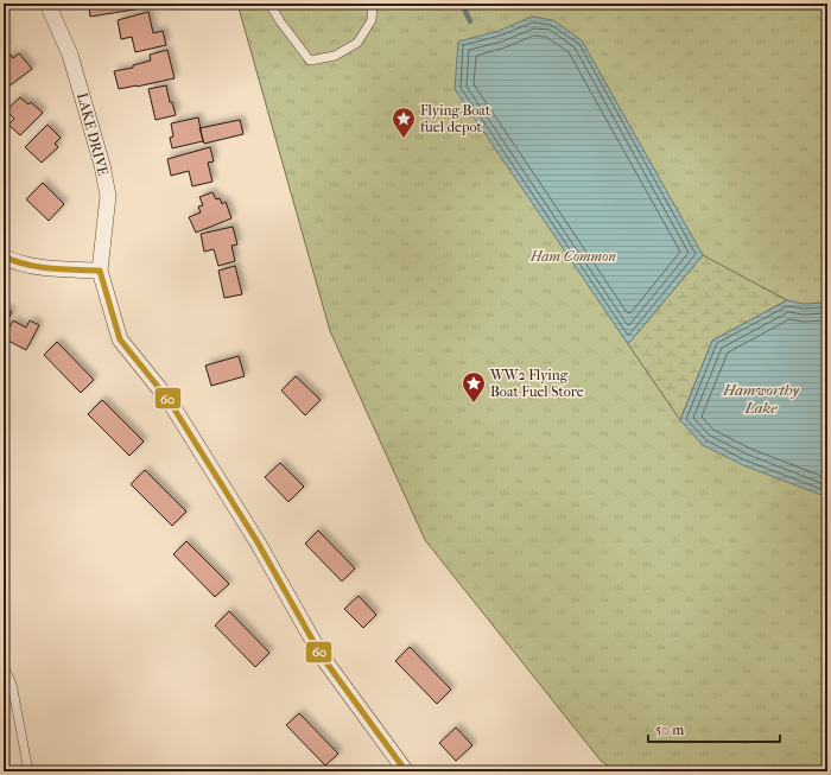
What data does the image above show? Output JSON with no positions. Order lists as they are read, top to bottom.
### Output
{
  "streets": {
    "street": ["LAKE DRIVE"]
  },
  "water": ["Hamworthy Lake"],
  "parks": ["Ham Common"],
  "places": {
    "place": ["Flying Boat fuel depot", "WW2 Flying Boat Fuel Store"]
  },
  "lines": ["transit line 60"],
  "scale_bar": "50 m"
}
